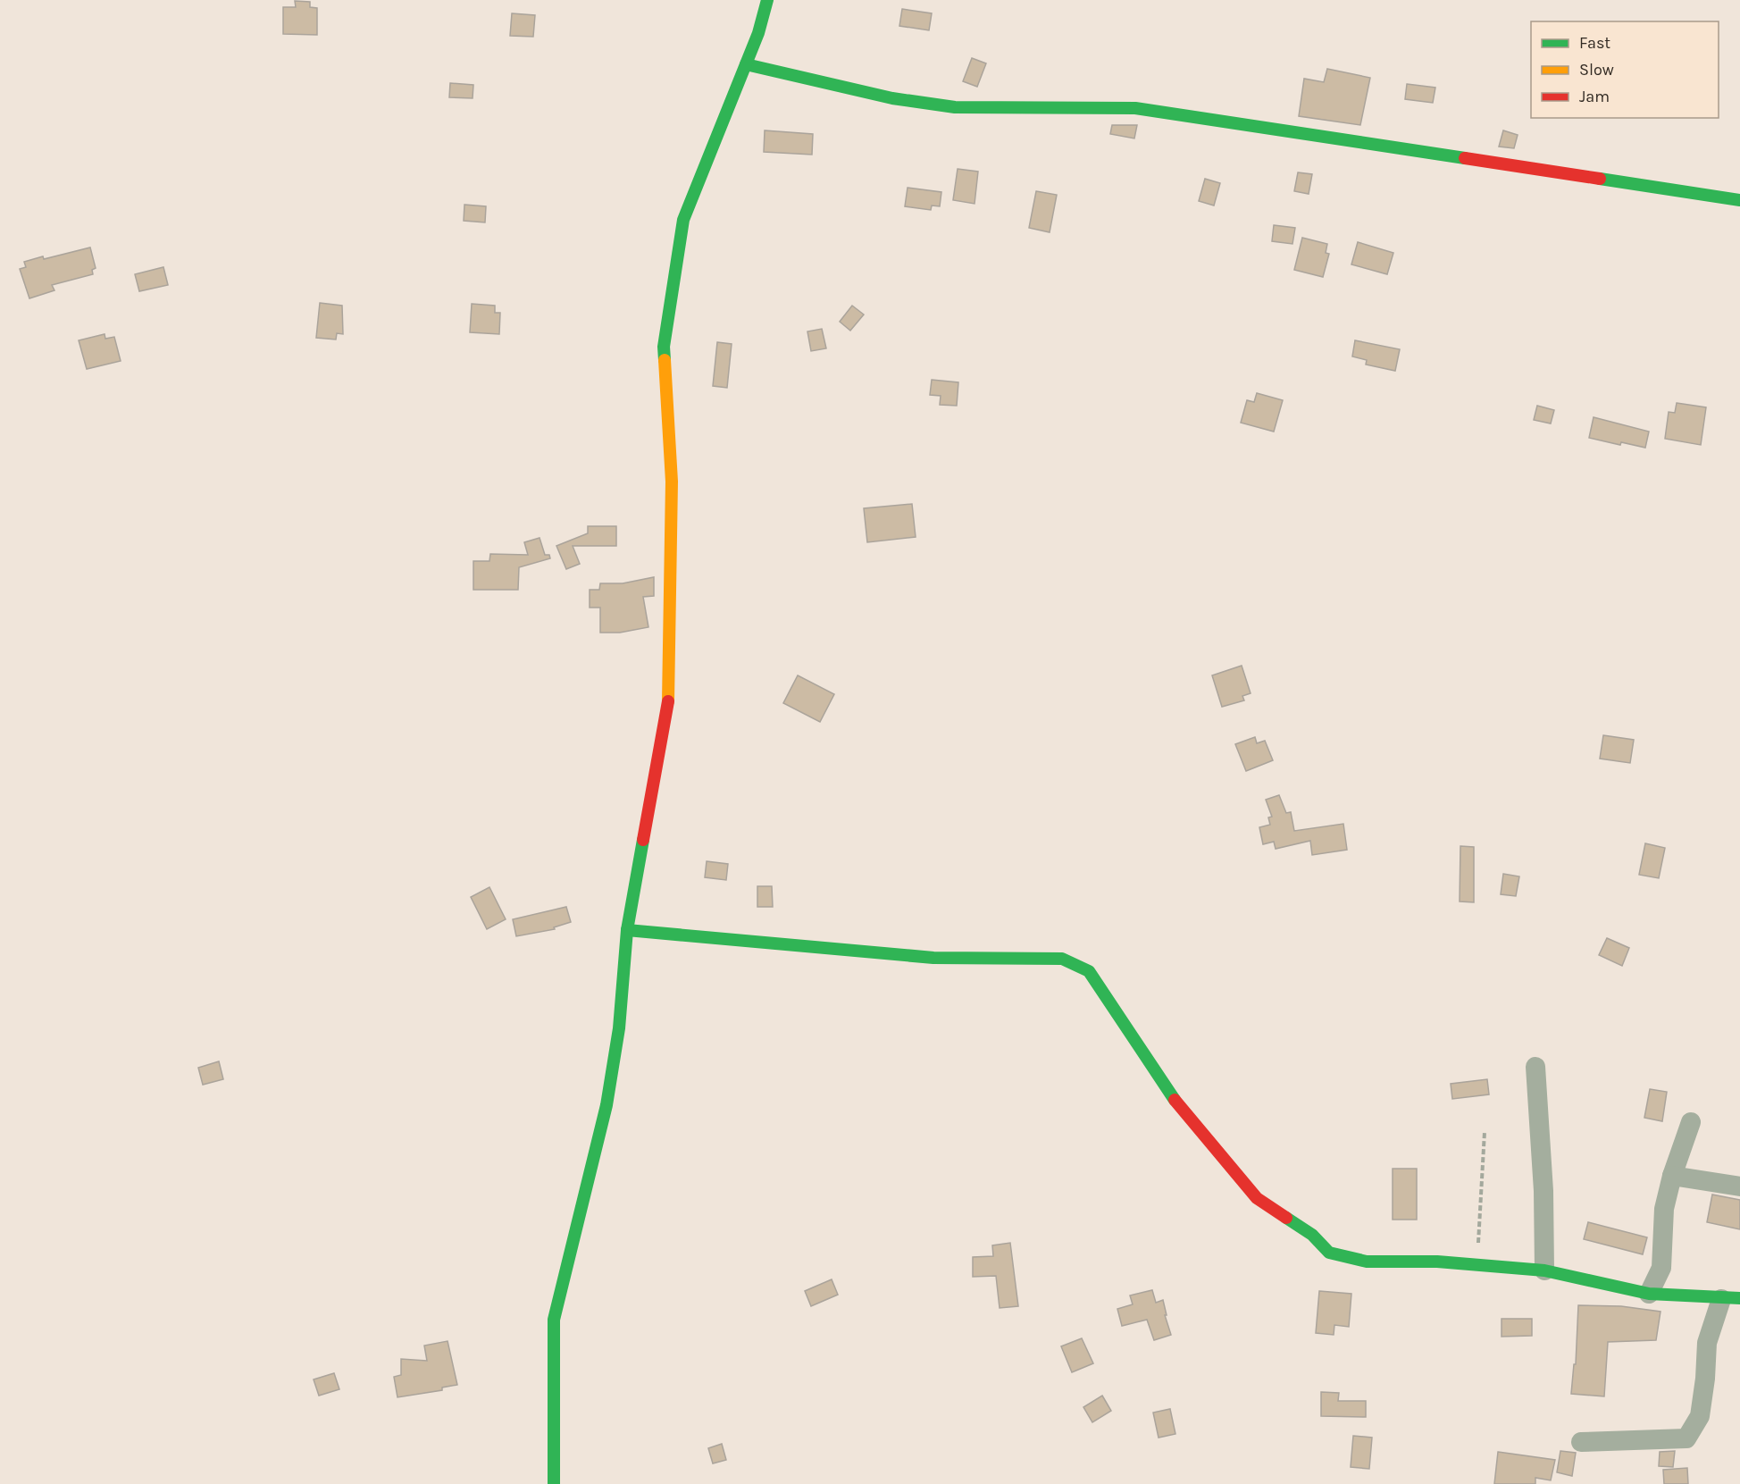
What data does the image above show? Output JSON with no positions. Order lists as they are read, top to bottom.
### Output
{
  "legend": ["Fast", "Slow", "Jam"]
}
